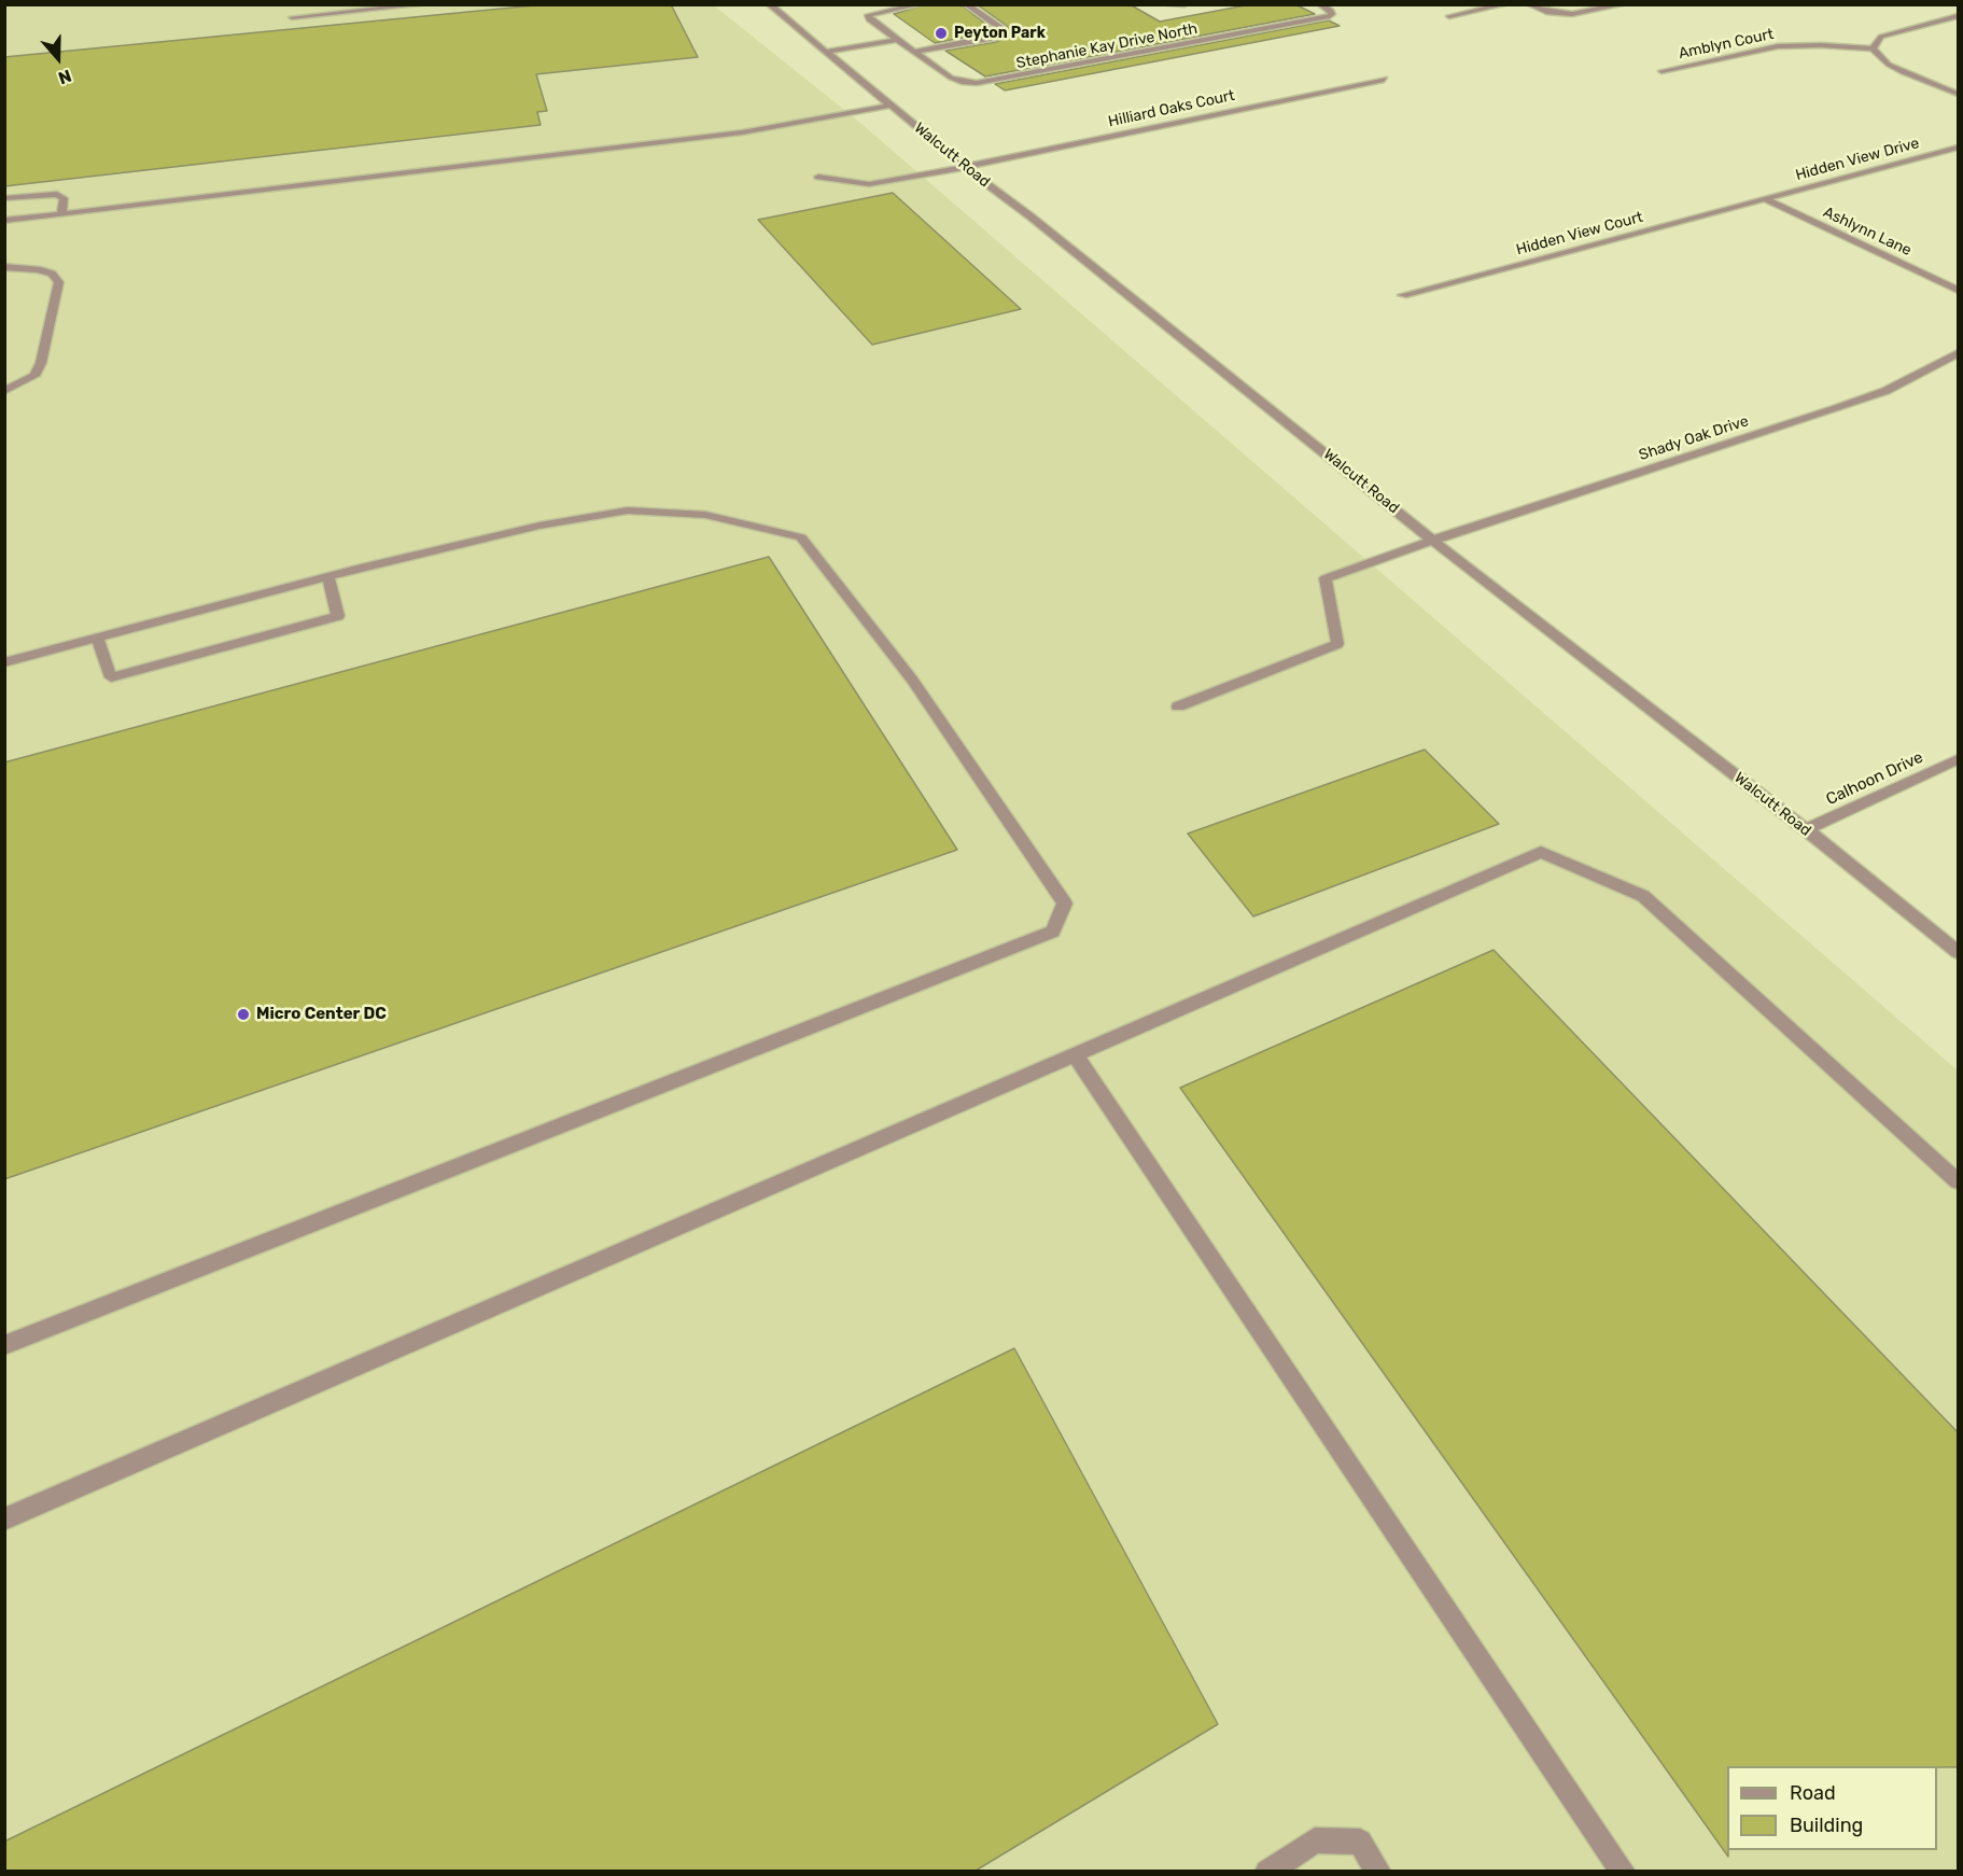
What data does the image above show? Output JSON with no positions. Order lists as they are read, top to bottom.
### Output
{
  "streets": {
    "street": [
      "Amblyn Court",
      "Stephanie Kay Drive North",
      "Hilliard Oaks Court",
      "Walcutt Road",
      "Hidden View Drive",
      "Ashlynn Lane",
      "Hidden View Court",
      "Shady Oak Drive",
      "Calhoon Drive"
    ]
  },
  "crossings": [
    ["Hilliard Oaks Court", "Walcutt Road"],
    ["Walcutt Road", "Shady Oak Drive"],
    ["Walcutt Road", "Calhoon Drive"],
    ["Hidden View Drive", "Ashlynn Lane"],
    ["Hidden View Drive", "Hidden View Court"],
    ["Ashlynn Lane", "Hidden View Court"]
  ],
  "places": ["Peyton Park", "Micro Center DC"],
  "legend": ["Road", "Building"],
  "north": "bottom"
}
